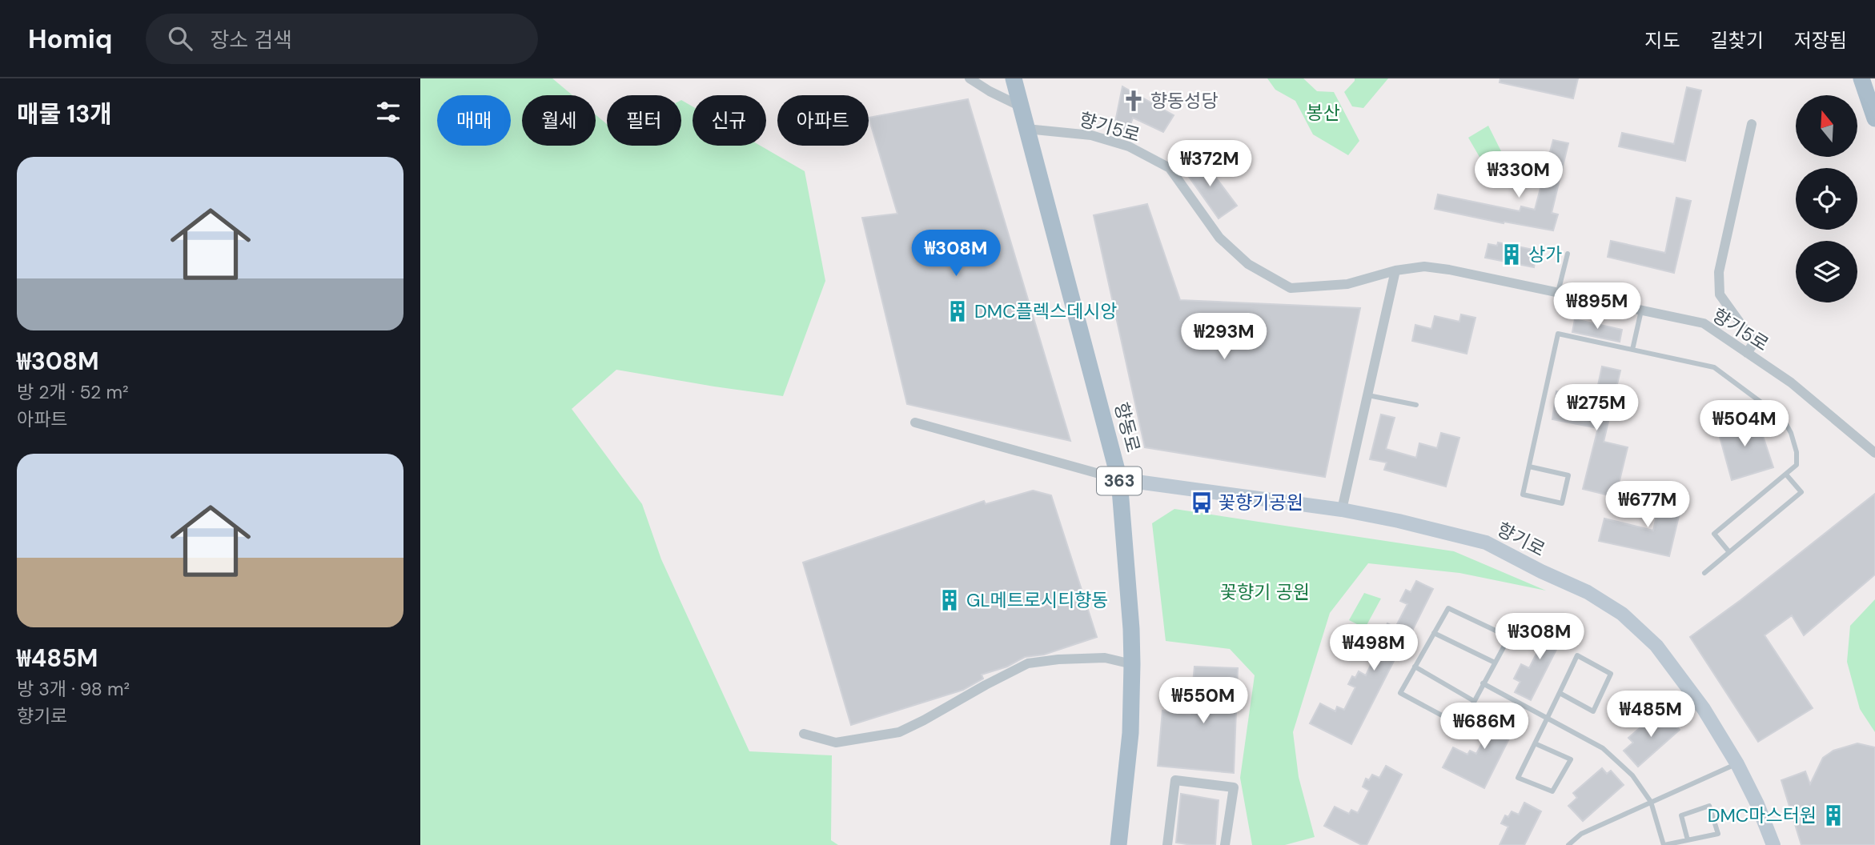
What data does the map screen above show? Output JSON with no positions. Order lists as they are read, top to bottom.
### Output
{
  "streets": {
    "main road": ["향동로", "363", "향기로"],
    "street": ["향기5로"]
  },
  "crossings": [
    ["향기5로", "향동로"],
    ["향기5로", "363"],
    ["향동로", "363"],
    ["향동로", "향기로"]
  ],
  "parks": ["봉산", "꽃향기 공원"],
  "places": {
    "church": ["향동성당"],
    "building": [
      "상가",
      "DMC플렉스데시앙",
      "GL메트로시티향동",
      "DMC마스터원"
    ],
    "bus stop": ["꽃향기공원"]
  },
  "north": "top",
  "page": {
    "header": "Homiq",
    "search": "장소 검색",
    "nav": ["지도", "길찾기", "저장됨"],
    "heading": "매물 13개",
    "chip": [
      "매매",
      "월세",
      "필터",
      "신규",
      "아파트"
    ],
    "price": [
      "₩372M",
      "₩330M",
      "₩308M",
      "₩895M",
      "₩293M",
      "₩275M",
      "₩504M",
      "₩677M",
      "₩308M",
      "₩498M",
      "₩550M",
      "₩485M",
      "₩686M"
    ],
    "list": [
      {
        "name": "₩308M",
        "note": "방 2개 · 52 m² · 아파트"
      },
      {
        "name": "₩485M",
        "note": "방 3개 · 98 m² · 향기로"
      }
    ]
  }
}
